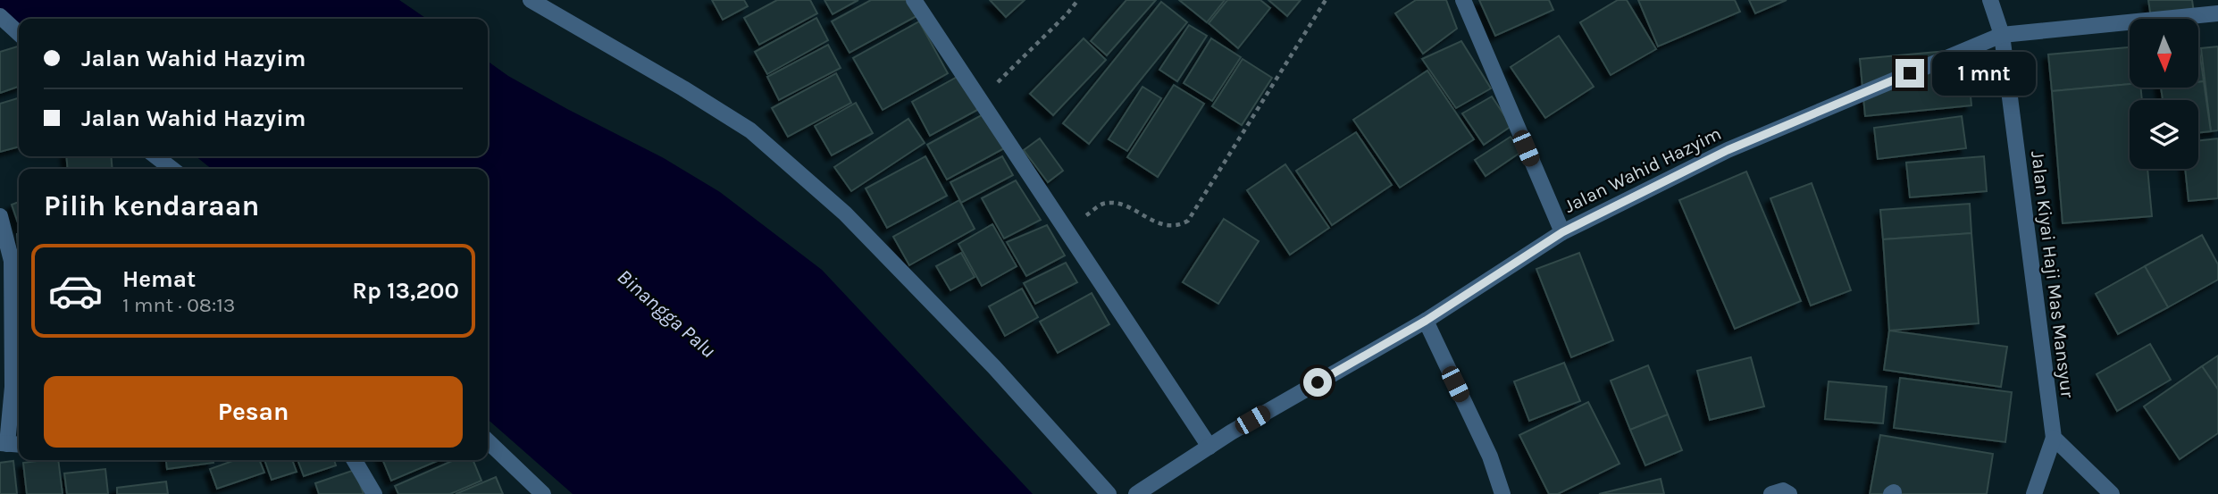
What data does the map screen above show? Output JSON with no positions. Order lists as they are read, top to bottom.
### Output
{
  "streets": {
    "street": ["Jalan Wahid Hazyim", "Jalan Kiyai Haji Mas Mansyur"]
  },
  "crossings": [
    ["Jalan Wahid Hazyim", "Jalan Kiyai Haji Mas Mansyur"]
  ],
  "water": ["Binangga Palu"],
  "north": "bottom",
  "page": {
    "banner": ["Jalan Wahid Hazyim", "Jalan Wahid Hazyim"],
    "bubble": "1 mnt",
    "heading": "Pilih kendaraan",
    "list": [
      {
        "name": "Hemat",
        "note": "1 mnt · 08:13",
        "value": "Rp 13,200"
      }
    ],
    "buttons": "Pesan"
  }
}
